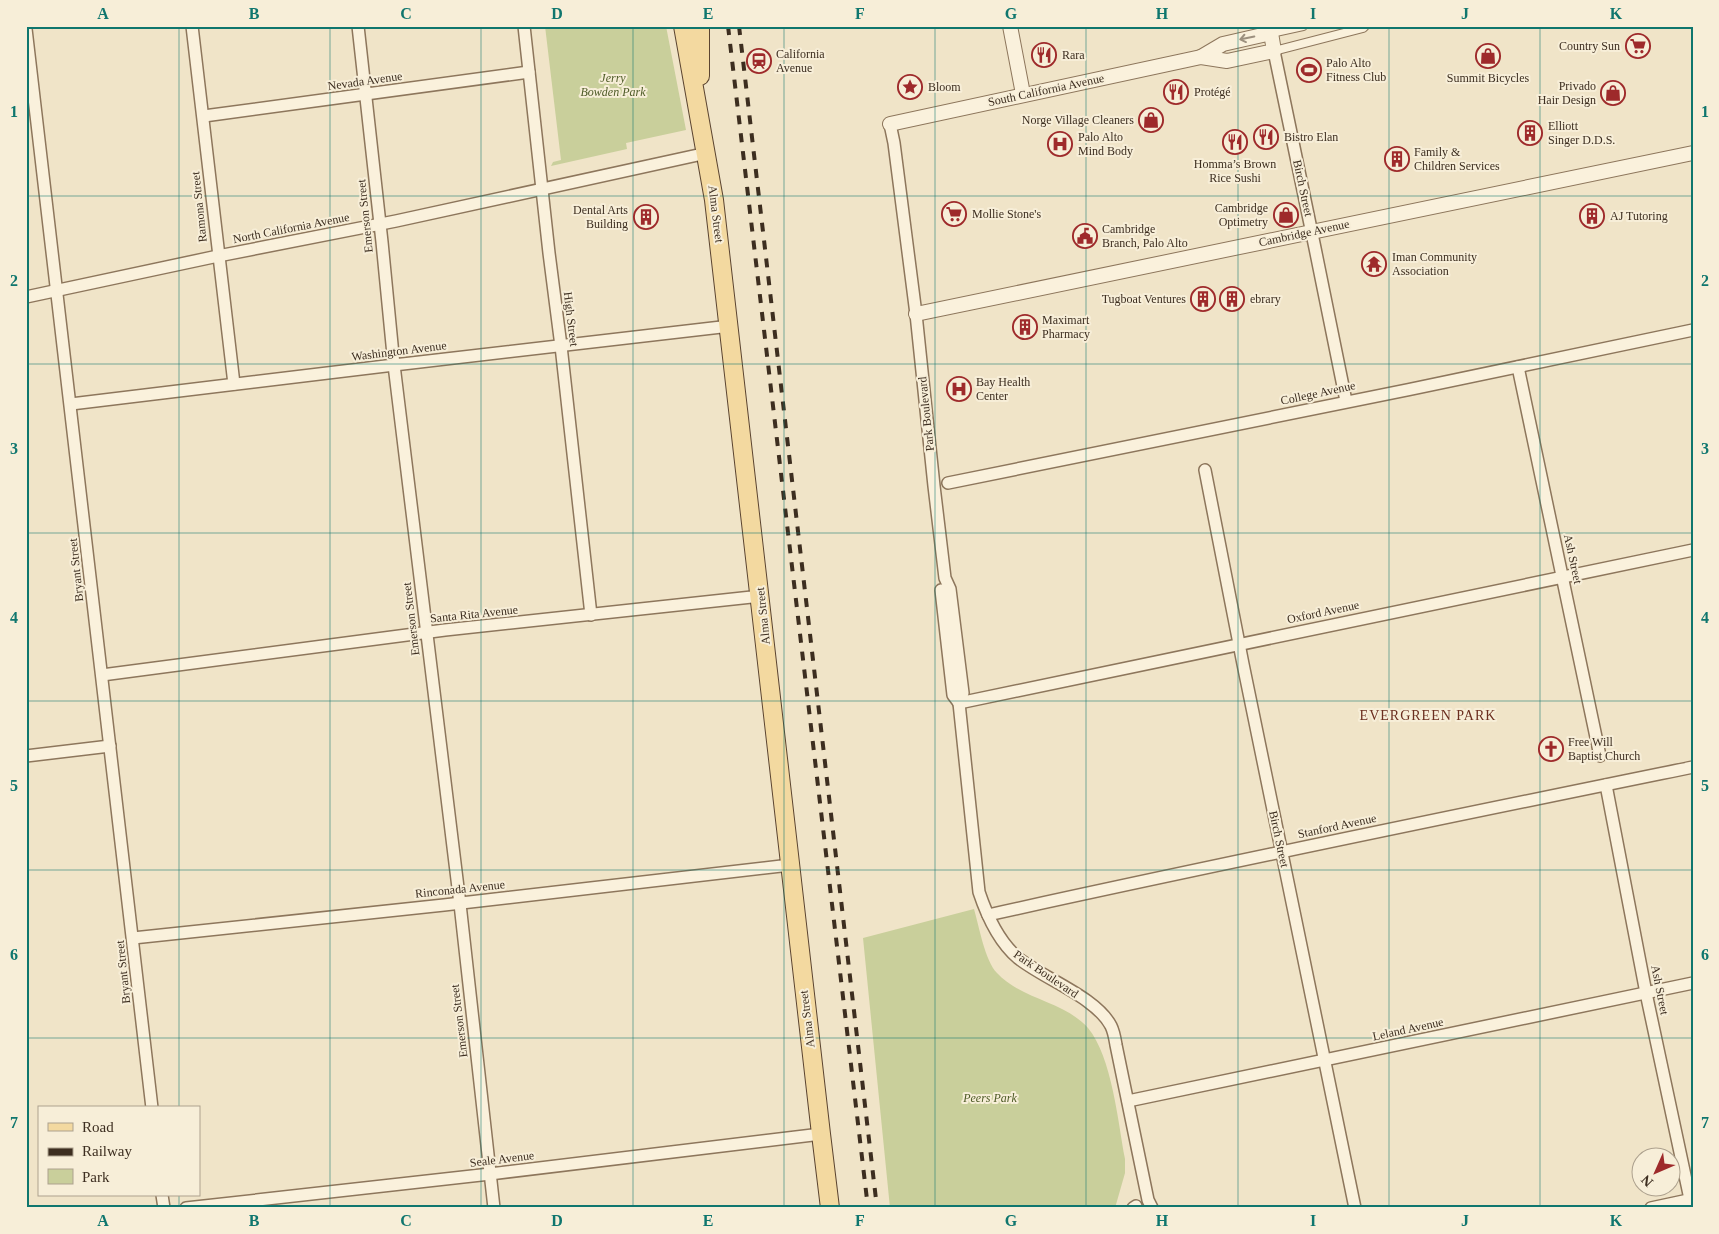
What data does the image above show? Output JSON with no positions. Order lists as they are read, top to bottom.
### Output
{
  "streets": {
    "main road": ["Alma Street"],
    "street": [
      "Nevada Avenue",
      "South California Avenue",
      "Birch Street",
      "Ramona Street",
      "Emerson Street",
      "North California Avenue",
      "Cambridge Avenue",
      "High Street",
      "Washington Avenue",
      "College Avenue",
      "Park Boulevard",
      "Ash Street",
      "Bryant Street",
      "Oxford Avenue",
      "Santa Rita Avenue",
      "Stanford Avenue",
      "Rinconada Avenue",
      "Leland Avenue",
      "Seale Avenue"
    ]
  },
  "crossings": [
    ["Nevada Avenue", "Ramona Street"],
    ["Nevada Avenue", "Emerson Street"],
    ["Nevada Avenue", "High Street"],
    ["South California Avenue", "Birch Street"],
    ["South California Avenue", "Park Boulevard"],
    ["Birch Street", "Cambridge Avenue"],
    ["Birch Street", "College Avenue"],
    ["Birch Street", "Oxford Avenue"],
    ["Birch Street", "Stanford Avenue"],
    ["Birch Street", "Leland Avenue"],
    ["Ramona Street", "North California Avenue"],
    ["Ramona Street", "Washington Avenue"],
    ["Alma Street", "North California Avenue"],
    ["Alma Street", "Washington Avenue"],
    ["Alma Street", "Santa Rita Avenue"],
    ["Alma Street", "Rinconada Avenue"],
    ["Alma Street", "Seale Avenue"],
    ["Emerson Street", "North California Avenue"],
    ["Emerson Street", "Washington Avenue"],
    ["Emerson Street", "Santa Rita Avenue"],
    ["Emerson Street", "Rinconada Avenue"],
    ["Emerson Street", "Seale Avenue"],
    ["North California Avenue", "High Street"],
    ["North California Avenue", "Bryant Street"],
    ["Cambridge Avenue", "Park Boulevard"],
    ["High Street", "Washington Avenue"],
    ["High Street", "Santa Rita Avenue"],
    ["Washington Avenue", "Bryant Street"],
    ["College Avenue", "Ash Street"],
    ["Park Boulevard", "Oxford Avenue"],
    ["Park Boulevard", "Stanford Avenue"],
    ["Park Boulevard", "Leland Avenue"],
    ["Ash Street", "Oxford Avenue"],
    ["Ash Street", "Stanford Avenue"],
    ["Ash Street", "Leland Avenue"],
    ["Bryant Street", "Santa Rita Avenue"],
    ["Bryant Street", "Rinconada Avenue"]
  ],
  "districts": ["EVERGREEN PARK"],
  "parks": ["Jerry Bowden Park", "Peers Park"],
  "places": {
    "supermarket": ["Country Sun", "Mollie Stone's"],
    "restaurant": [
      "Rara",
      "Protégé",
      "Bistro Elan",
      "Homma’s Brown Rice Sushi"
    ],
    "shop": [
      "Summit Bicycles",
      "Privado Hair Design",
      "Norge Village Cleaners",
      "Cambridge Optimetry"
    ],
    "station": ["California Avenue"],
    "sports": ["Palo Alto Fitness Club"],
    "place": ["Bloom"],
    "building": [
      "Elliott Singer D.D.S.",
      "Family & Children Services",
      "AJ Tutoring",
      "Dental Arts Building",
      "Tugboat Ventures",
      "ebrary",
      "Maximart Pharmacy"
    ],
    "hospital": ["Palo Alto Mind Body", "Bay Health Center"],
    "public building": ["Cambridge Branch, Palo Alto"],
    "temple": ["Iman Community Association"],
    "church": ["Free Will Baptist Church"]
  },
  "legend": ["Road", "Railway", "Park"],
  "north": "bottom left",
  "grid": {
    "columns": [
      "A",
      "B",
      "C",
      "D",
      "E",
      "F",
      "G",
      "H",
      "I",
      "J",
      "K"
    ],
    "rows": [
      "1",
      "2",
      "3",
      "4",
      "5",
      "6",
      "7"
    ]
  }
}
